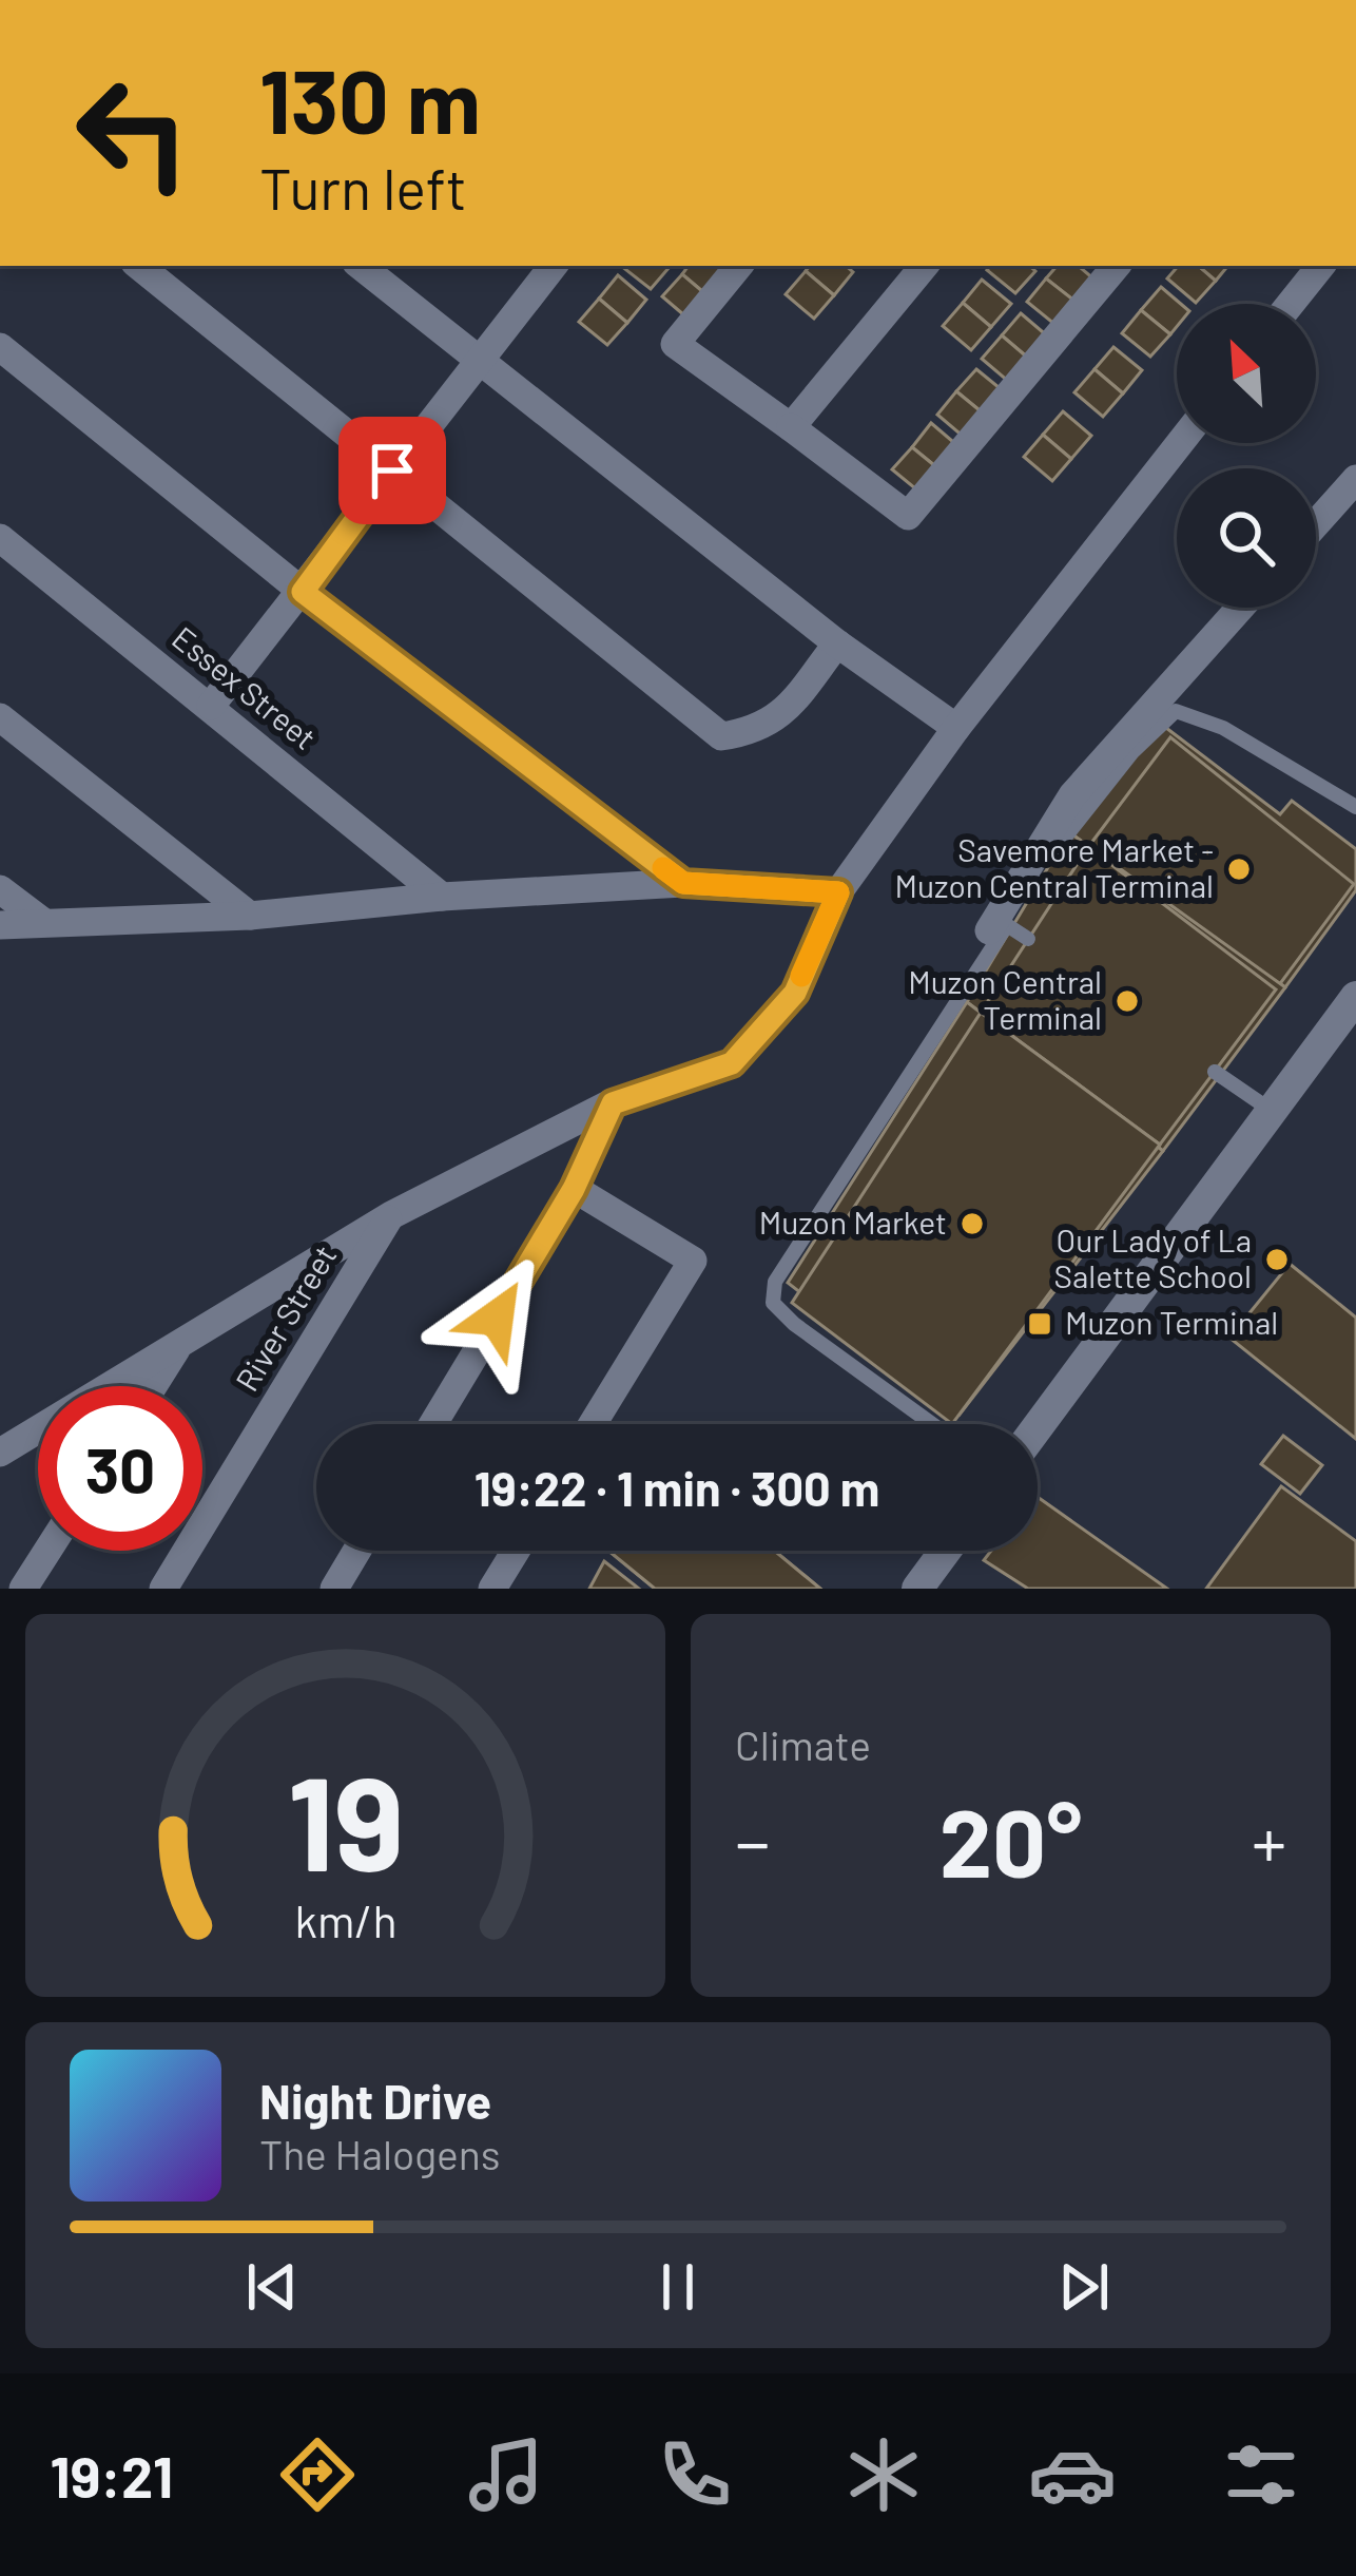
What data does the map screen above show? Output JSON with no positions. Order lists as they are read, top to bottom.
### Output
{
  "streets": {
    "street": ["Essex Street", "River Street"]
  },
  "places": {
    "other": [
      "Savemore Market - Muzon Central Terminal",
      "Muzon Central Terminal",
      "Muzon Market",
      "Our Lady of La Salette School"
    ],
    "transit": ["Muzon Terminal"]
  },
  "north": "top left",
  "page": {
    "turn": ["130 m", "Turn left"],
    "limit": "30",
    "trip": "19:22 · 1 min · 300 m",
    "tile": "Climate",
    "heat": ["−", "20°", "+"],
    "song": ["Night Drive", "The Halogens"],
    "tabs": "19:21",
    "gauge": ["19", "km/h"]
  }
}
